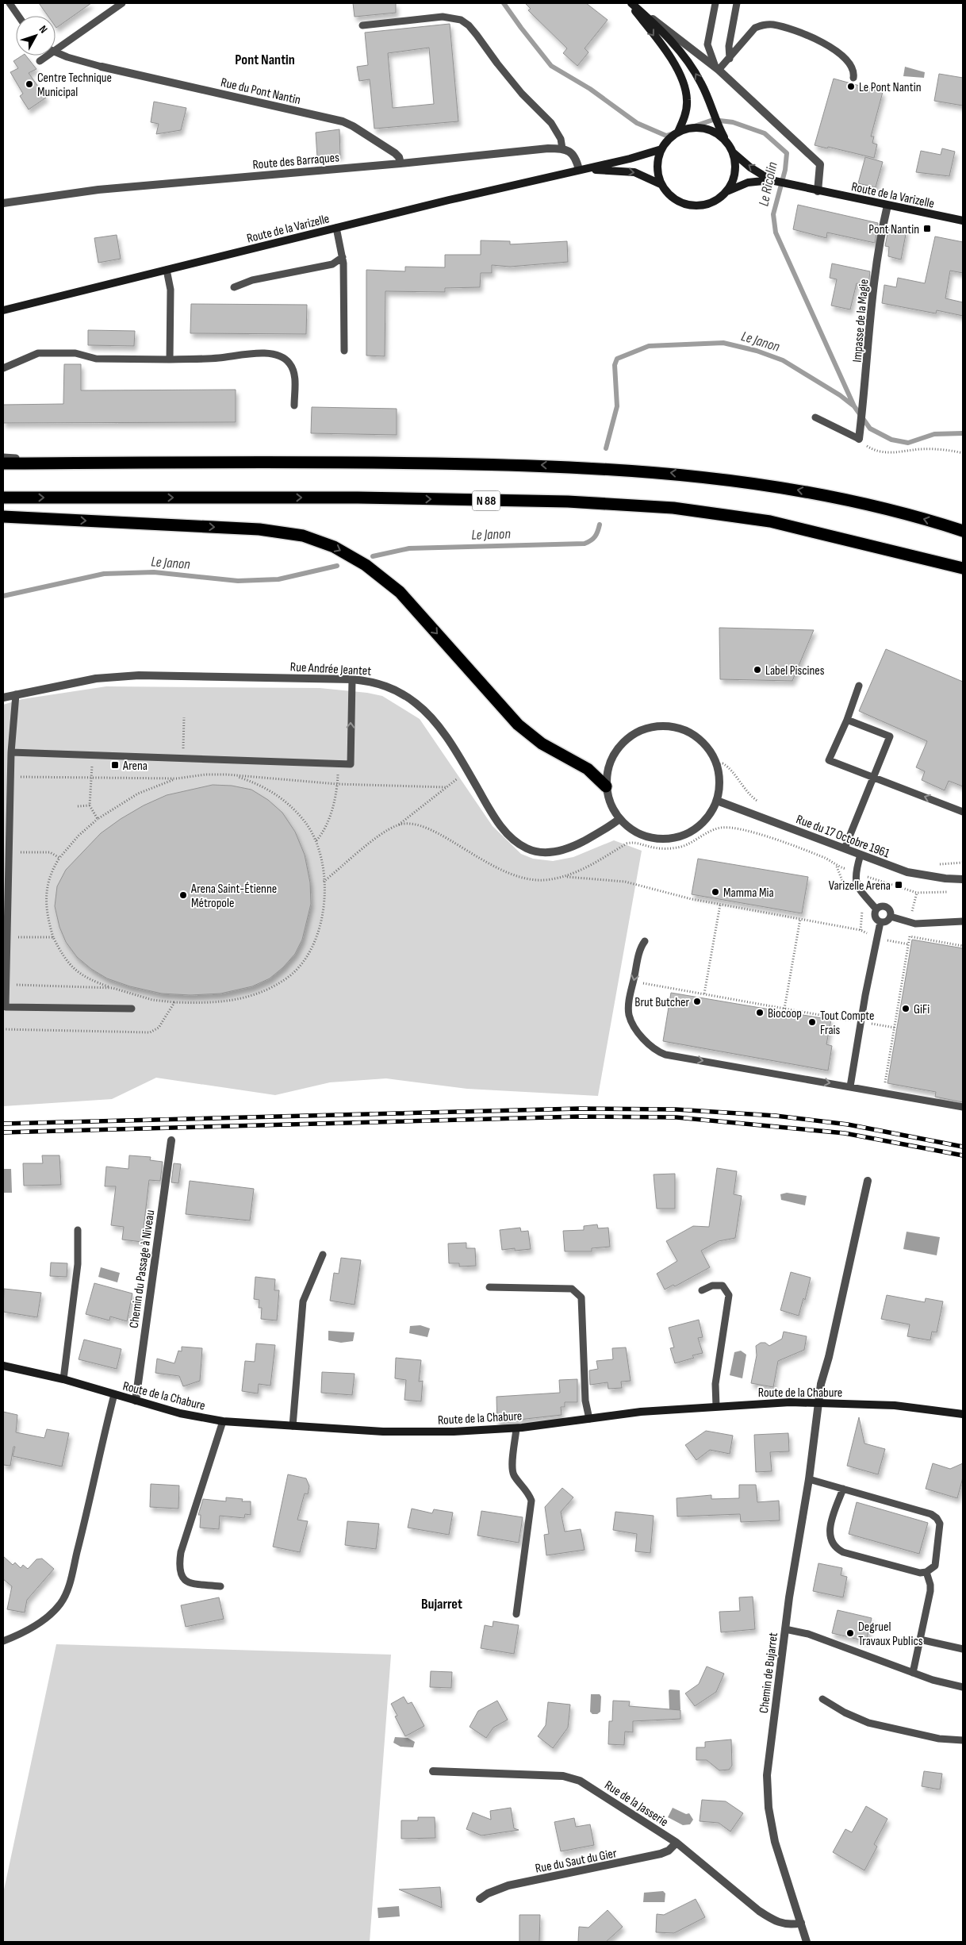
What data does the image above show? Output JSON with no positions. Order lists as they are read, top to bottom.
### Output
{
  "streets": {
    "highway": ["N 88"],
    "main road": ["Route de la Varizelle", "Route de la Chabure"],
    "street": [
      "Rue du Pont Nantin",
      "Route des Barraques",
      "Impasse de la Magie",
      "Rue Andrée Jeantet",
      "Rue du 17 Octobre 1961",
      "Chemin du Passage à Niveau",
      "Chemin de Bujarret",
      "Rue de la Jasserie",
      "Rue du Saut du Gier"
    ]
  },
  "crossings": [
    ["Rue du Pont Nantin", "Route des Barraques"],
    ["Route de la Varizelle", "Impasse de la Magie"],
    ["Rue Andrée Jeantet", "Rue du 17 Octobre 1961"],
    ["Chemin du Passage à Niveau", "Route de la Chabure"],
    ["Route de la Chabure", "Chemin de Bujarret"],
    ["Chemin de Bujarret", "Rue de la Jasserie"],
    ["Rue de la Jasserie", "Rue du Saut du Gier"]
  ],
  "districts": ["Pont Nantin", "Bujarret"],
  "water": ["Le Ricolin", "Le Janon"],
  "places": {
    "other": [
      "Centre Technique Municipal",
      "Le Pont Nantin",
      "Label Piscines",
      "Mamma Mia",
      "Arena Saint-Étienne Métropole",
      "Brut Butcher",
      "GiFi",
      "Biocoop",
      "Tout Compte Frais",
      "Degruel Travaux Publics"
    ],
    "transit": ["Pont Nantin", "Arena", "Varizelle Arena"]
  },
  "north": "top right"
}
